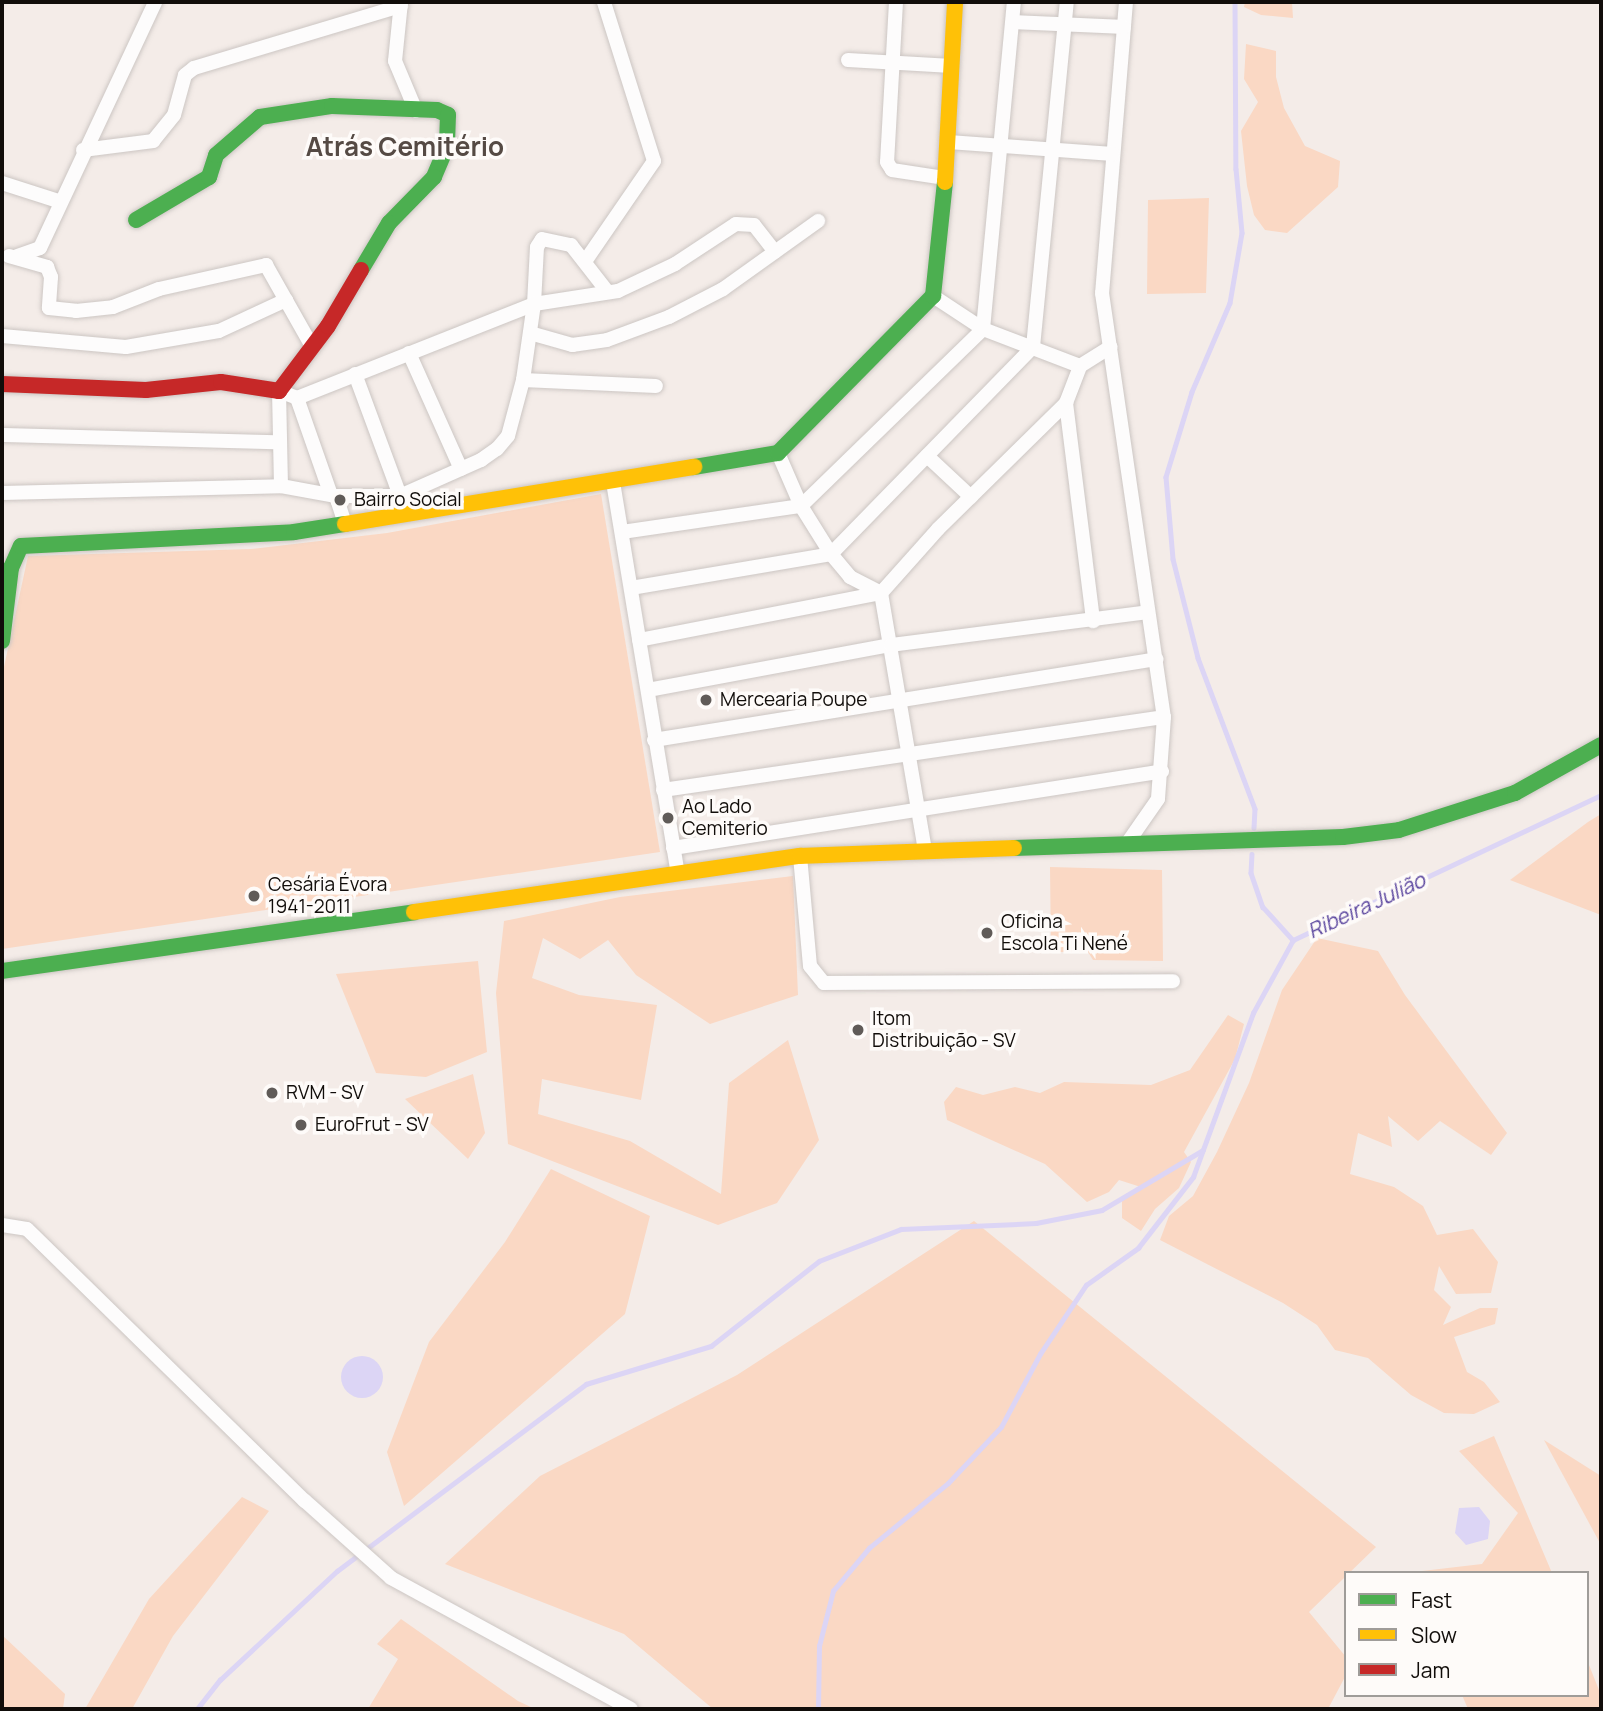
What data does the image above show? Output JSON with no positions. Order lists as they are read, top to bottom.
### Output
{
  "districts": ["Atrás Cemitério"],
  "water": ["Ribeira Julião"],
  "places": [
    "Bairro Social",
    "Mercearia Poupe",
    "Ao Lado Cemiterio",
    "Cesária Évora 1941-2011",
    "Oficina Escola Ti Nené",
    "Itom Distribuição - SV",
    "RVM - SV",
    "EuroFrut - SV"
  ],
  "legend": ["Fast", "Slow", "Jam"]
}
